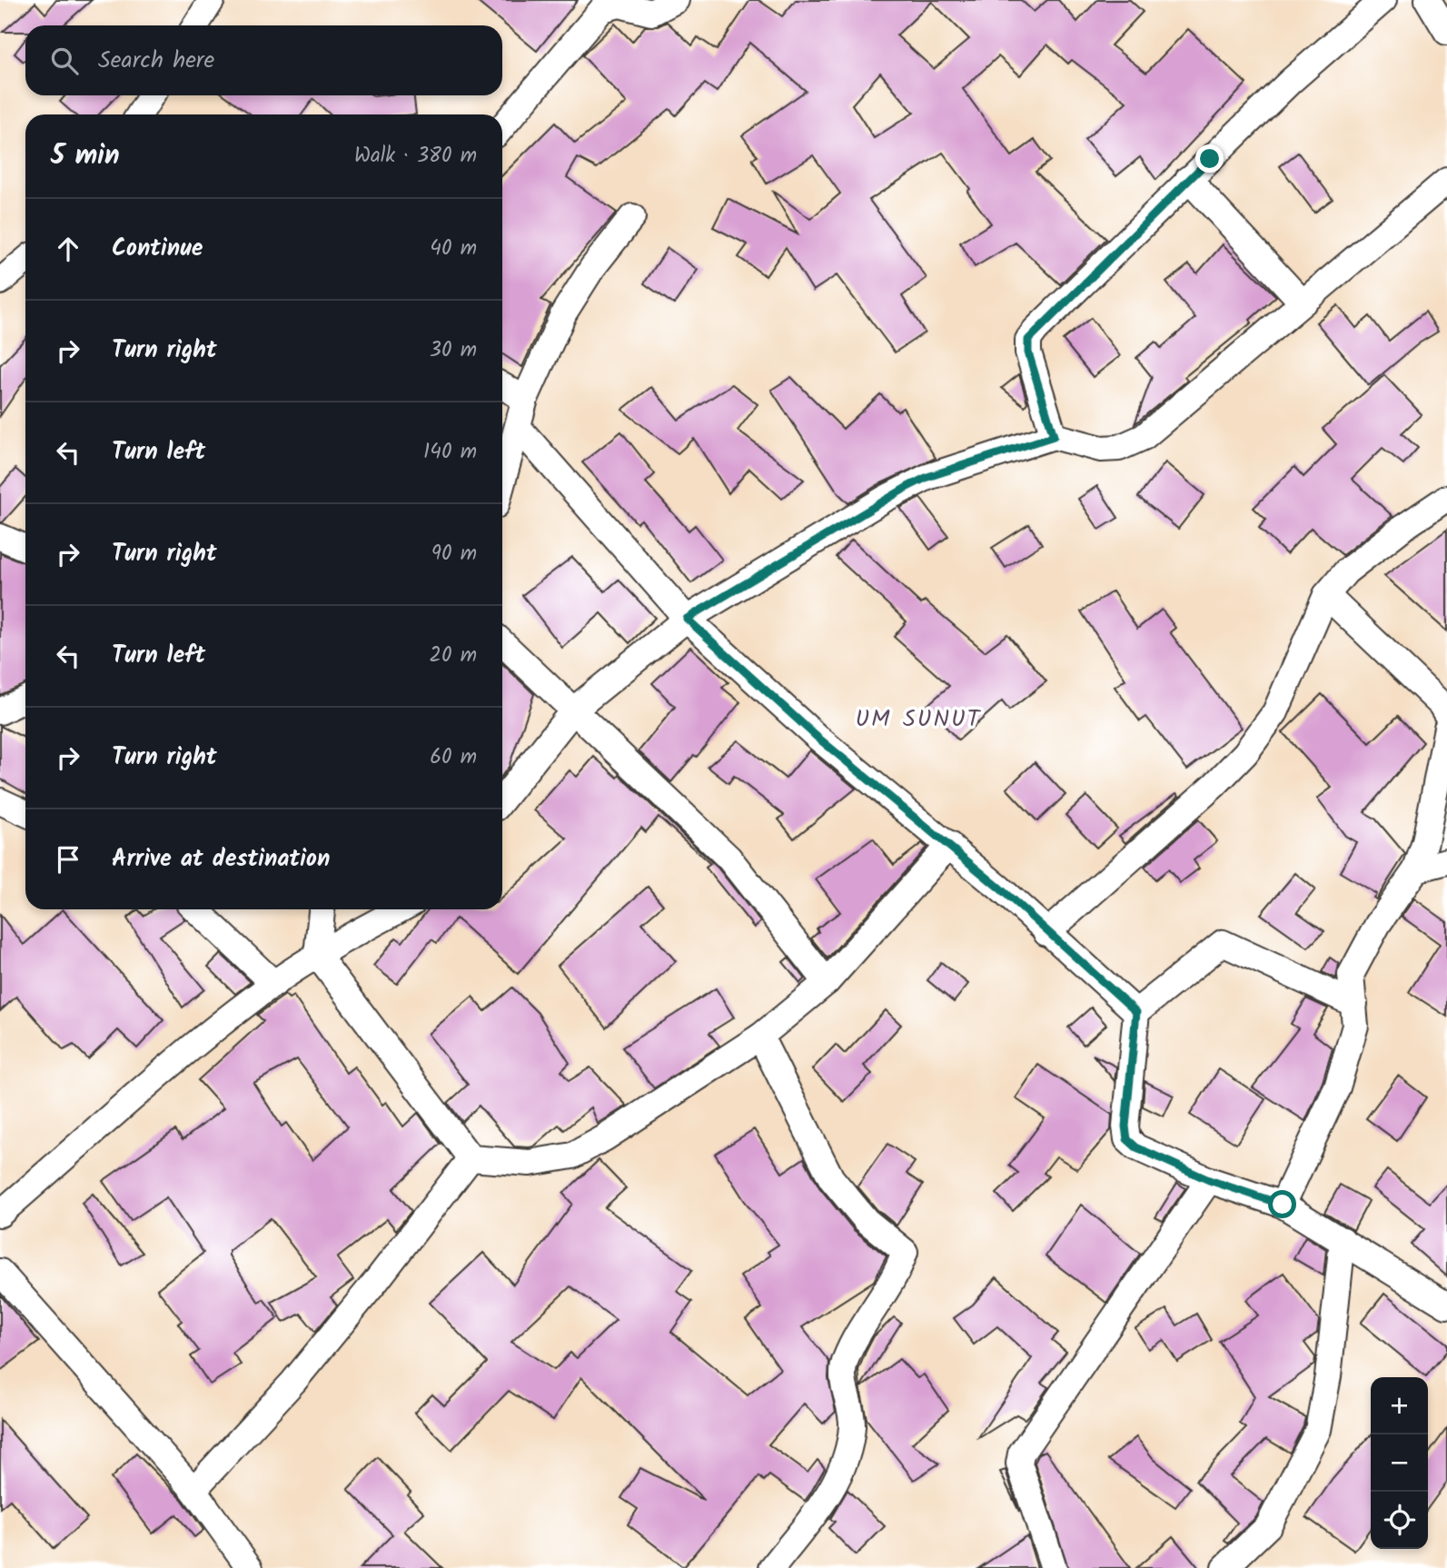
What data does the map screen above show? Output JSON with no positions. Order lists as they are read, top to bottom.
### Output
{
  "districts": ["UM SUNUT"],
  "page": {
    "search": "Search here",
    "heading": ["5 min", "Walk · 380 m"],
    "list": [
      ["Continue", "40 m"],
      ["Turn right", "30 m"],
      ["Turn left", "140 m"],
      ["Turn right", "90 m"],
      ["Turn left", "20 m"],
      ["Turn right", "60 m"],
      "Arrive at destination"
    ],
    "map_buttons": ["+", "−"]
  }
}
